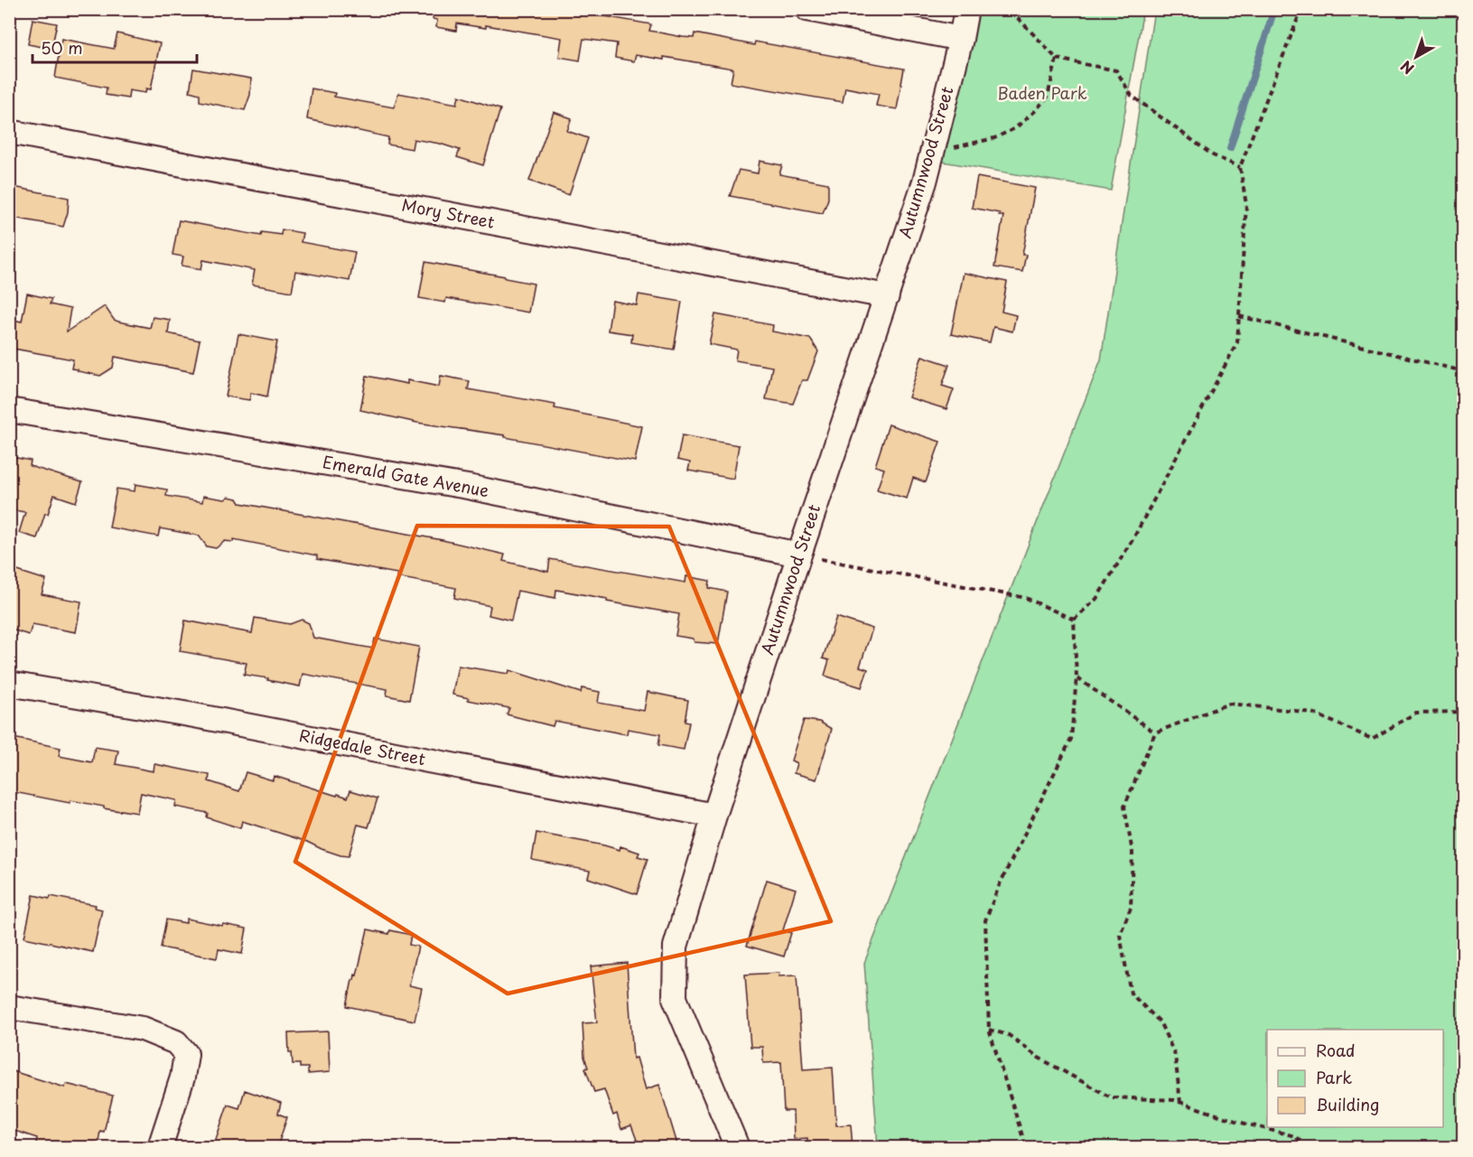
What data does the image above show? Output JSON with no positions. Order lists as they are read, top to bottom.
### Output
{
  "streets": {
    "street": [
      "Autumnwood Street",
      "Mory Street",
      "Emerald Gate Avenue",
      "Ridgedale Street"
    ]
  },
  "crossings": [
    ["Autumnwood Street", "Mory Street"],
    ["Autumnwood Street", "Emerald Gate Avenue"],
    ["Autumnwood Street", "Ridgedale Street"]
  ],
  "parks": ["Baden Park"],
  "legend": ["Road", "Park", "Building"],
  "scale_bar": "50 m",
  "north": "bottom left"
}
